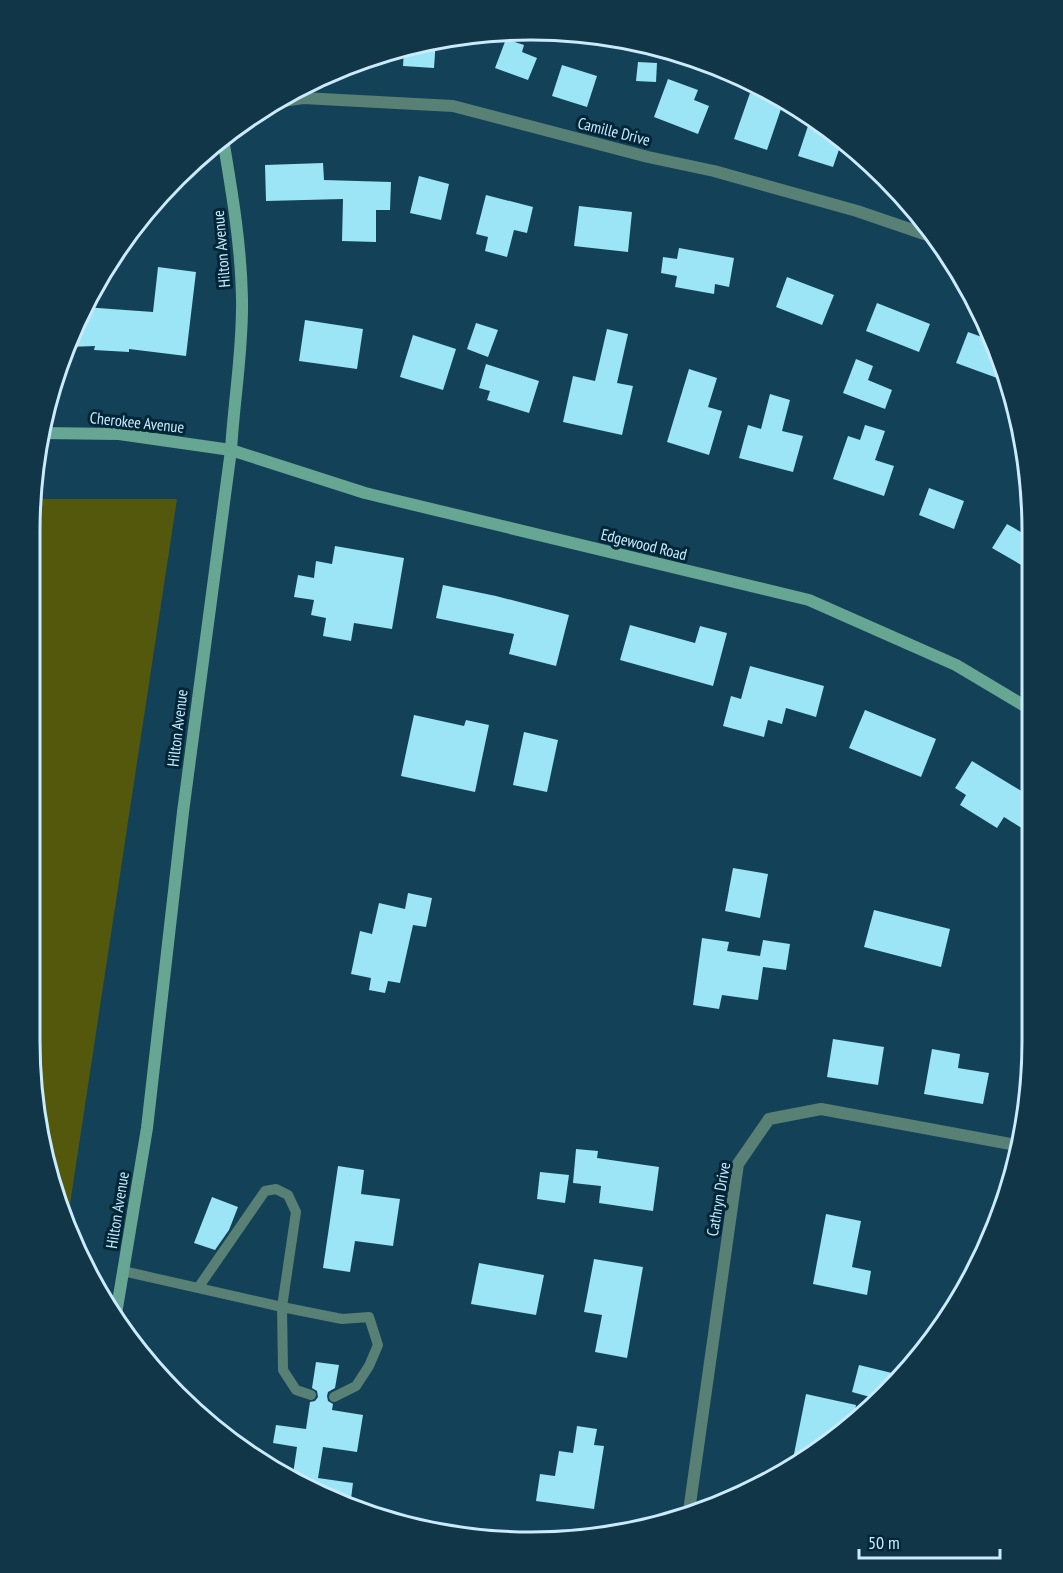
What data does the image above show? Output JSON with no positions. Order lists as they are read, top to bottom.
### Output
{
  "streets": {
    "street": [
      "Camille Drive",
      "Hilton Avenue",
      "Cherokee Avenue",
      "Edgewood Road",
      "Cathryn Drive"
    ]
  },
  "crossings": [
    ["Hilton Avenue", "Cherokee Avenue"],
    ["Hilton Avenue", "Edgewood Road"],
    ["Cherokee Avenue", "Edgewood Road"]
  ],
  "scale_bar": "50 m"
}
